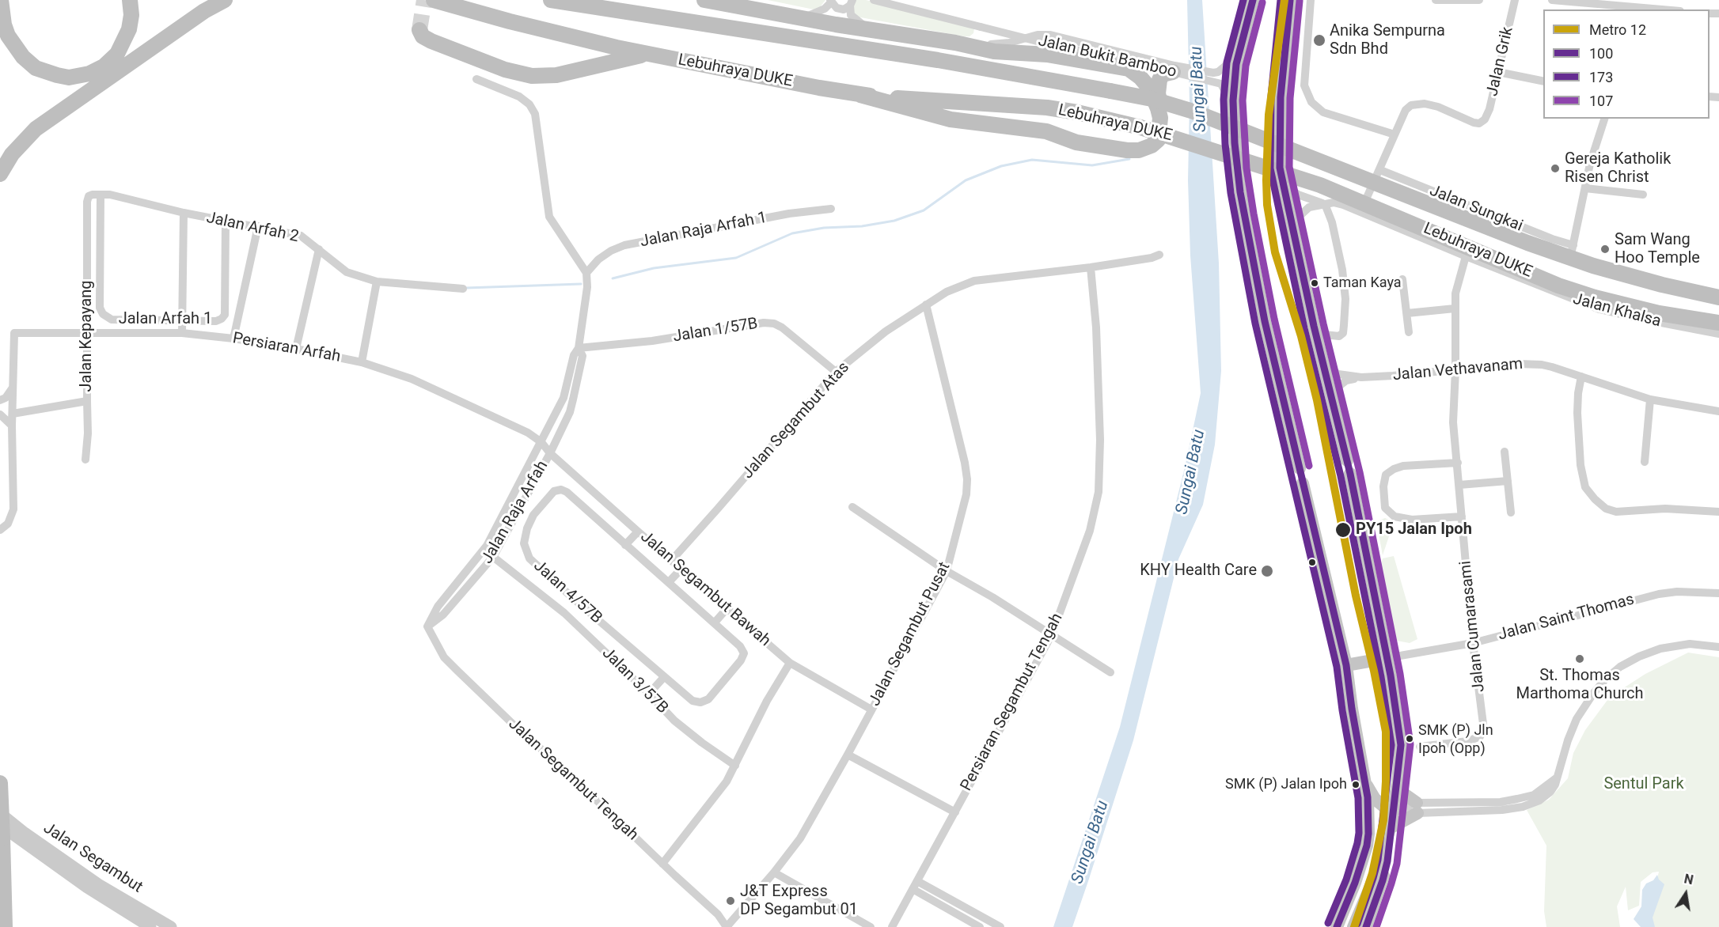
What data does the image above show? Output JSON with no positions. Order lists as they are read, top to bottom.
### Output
{
  "streets": {
    "highway": ["Lebuhraya DUKE"],
    "main road": ["Jalan Segambut"],
    "street": [
      "Jalan Bukit Bamboo",
      "Jalan Grik",
      "Jalan Sungkai",
      "Jalan Arfah 2",
      "Jalan Raja Arfah 1",
      "Jalan Khalsa",
      "Jalan Arfah 1",
      "Jalan 1/57B",
      "Jalan Kepayang",
      "Persiaran Arfah",
      "Jalan Vethavanam",
      "Jalan Segambut Atas",
      "Jalan Raja Arfah",
      "Jalan Segambut Bawah",
      "Jalan 4/57B",
      "Jalan Saint Thomas",
      "Jalan Cumarasami",
      "Jalan Segambut Pusat",
      "Jalan 3/57B",
      "Persiaran Segambut Tengah",
      "Jalan Segambut Tengah"
    ]
  },
  "crossings": [
    ["Lebuhraya DUKE", "Jalan Sungkai"],
    ["Jalan Arfah 2", "Jalan Arfah 1"],
    ["Jalan Arfah 2", "Jalan Kepayang"],
    ["Jalan Raja Arfah 1", "Jalan Raja Arfah"],
    ["Jalan Khalsa", "Jalan Cumarasami"],
    ["Jalan 1/57B", "Jalan Segambut Atas"],
    ["Jalan 1/57B", "Jalan Raja Arfah"],
    ["Jalan Kepayang", "Persiaran Arfah"],
    ["Persiaran Arfah", "Jalan Raja Arfah"],
    ["Persiaran Arfah", "Jalan Segambut Bawah"],
    ["Jalan Vethavanam", "Jalan Cumarasami"],
    ["Jalan Segambut Atas", "Jalan Segambut Bawah"],
    ["Jalan Segambut Atas", "Jalan Segambut Pusat"],
    ["Jalan Segambut Atas", "Persiaran Segambut Tengah"],
    ["Jalan Raja Arfah", "Jalan Segambut Bawah"],
    ["Jalan Raja Arfah", "Jalan 3/57B"],
    ["Jalan Raja Arfah", "Jalan Segambut Tengah"],
    ["Jalan Segambut Bawah", "Jalan Segambut Pusat"],
    ["Jalan Saint Thomas", "Jalan Cumarasami"],
    ["Jalan Segambut Pusat", "Jalan Segambut Tengah"]
  ],
  "water": ["Sungai Batu"],
  "parks": ["Sentul Park"],
  "places": [
    "Anika Sempurna Sdn Bhd",
    "Gereja Katholik Risen Christ",
    "Sam Wang Hoo Temple",
    "Taman Kaya",
    "PY15 Jalan Ipoh",
    "KHY Health Care",
    "St. Thomas Marthoma Church",
    "SMK (P) Jln Ipoh (Opp)",
    "SMK (P) Jalan Ipoh",
    "J&T Express DP Segambut 01"
  ],
  "lines": [
    "metro line 12",
    "transit line 100",
    "transit line 173",
    "transit line 107"
  ],
  "legend": [
    "Metro 12",
    "100",
    "173",
    "107"
  ],
  "north": "top"
}
